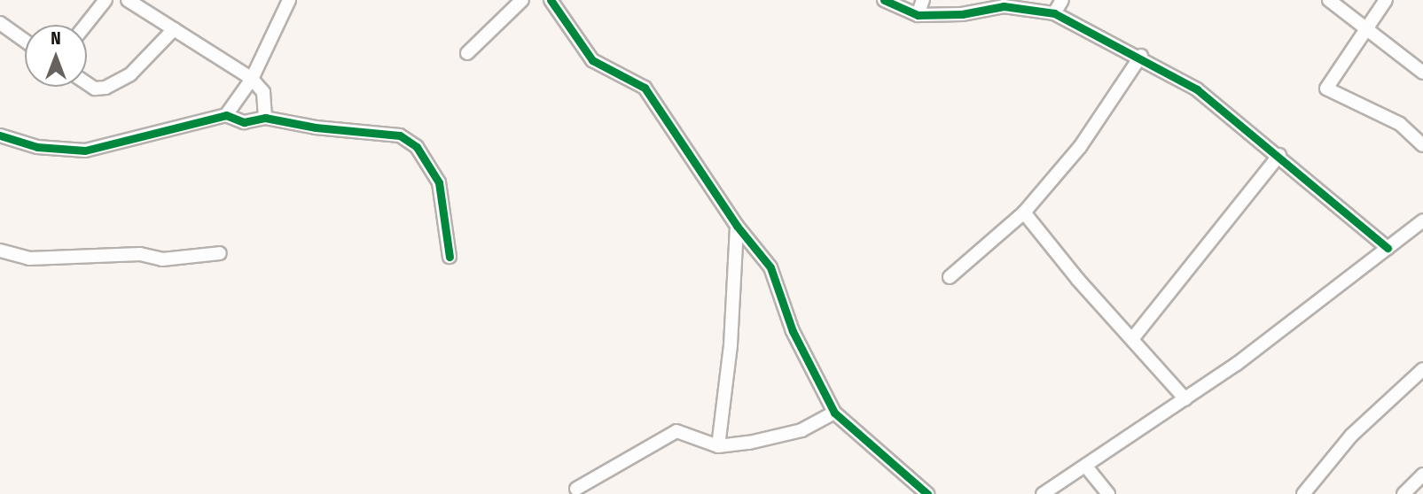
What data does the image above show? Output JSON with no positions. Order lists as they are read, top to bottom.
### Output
{
  "north": "top"
}
